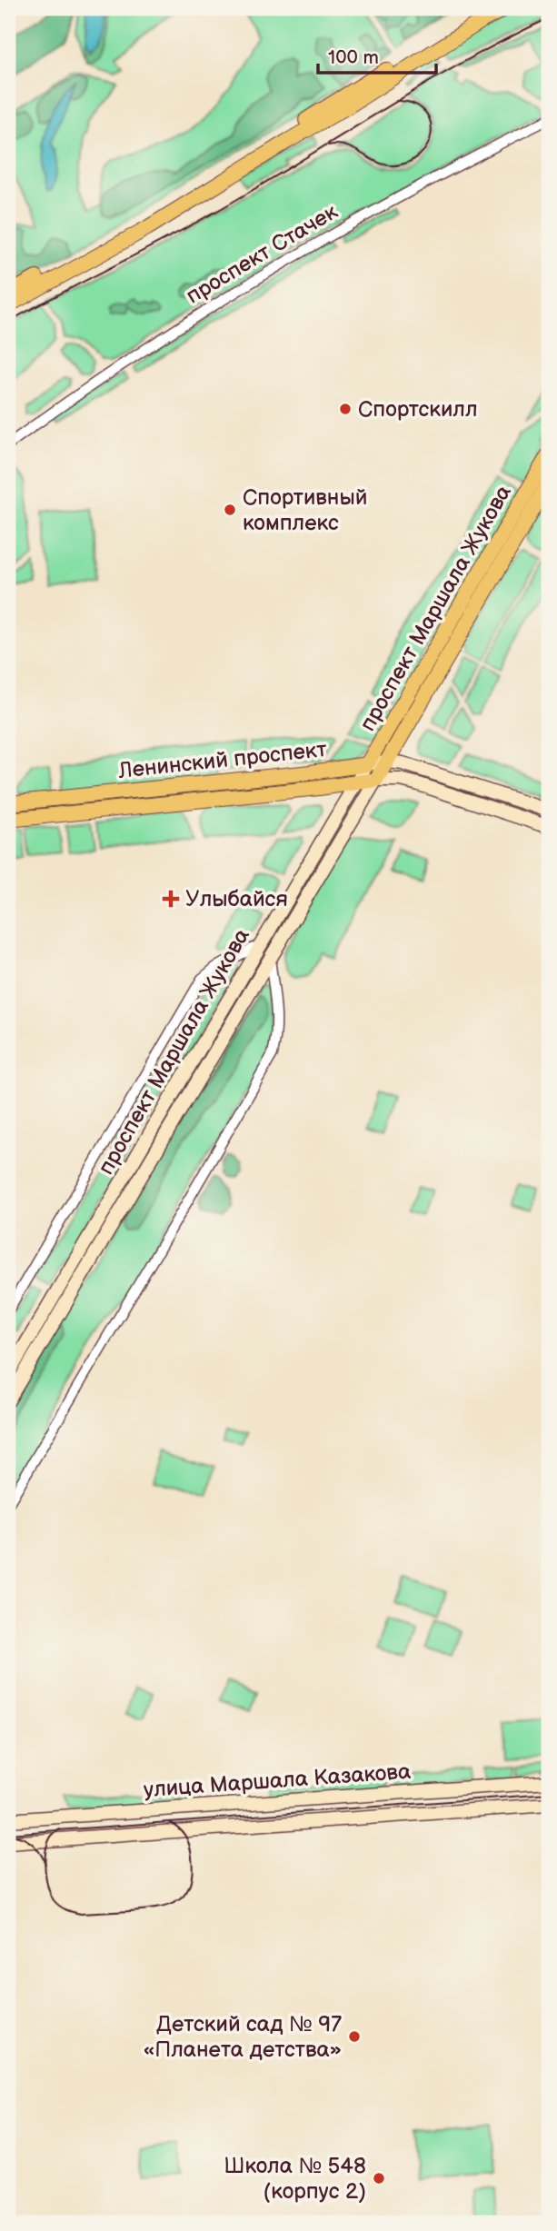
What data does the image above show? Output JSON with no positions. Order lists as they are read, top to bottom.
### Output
{
  "streets": {
    "main road": ["проспект Маршала Жукова", "Ленинский проспект", "улица Маршала Казакова"],
    "street": ["проспект Стачек"]
  },
  "crossings": [
    ["проспект Маршала Жукова", "Ленинский проспект"]
  ],
  "places": {
    "other": [
      "Спортскилл",
      "Спортивный комплекс",
      "Детский сад № 97 «Планета детства»",
      "Школа № 548 (корпус 2)"
    ],
    "health": ["Улыбайся"]
  },
  "scale_bar": "100 m"
}
